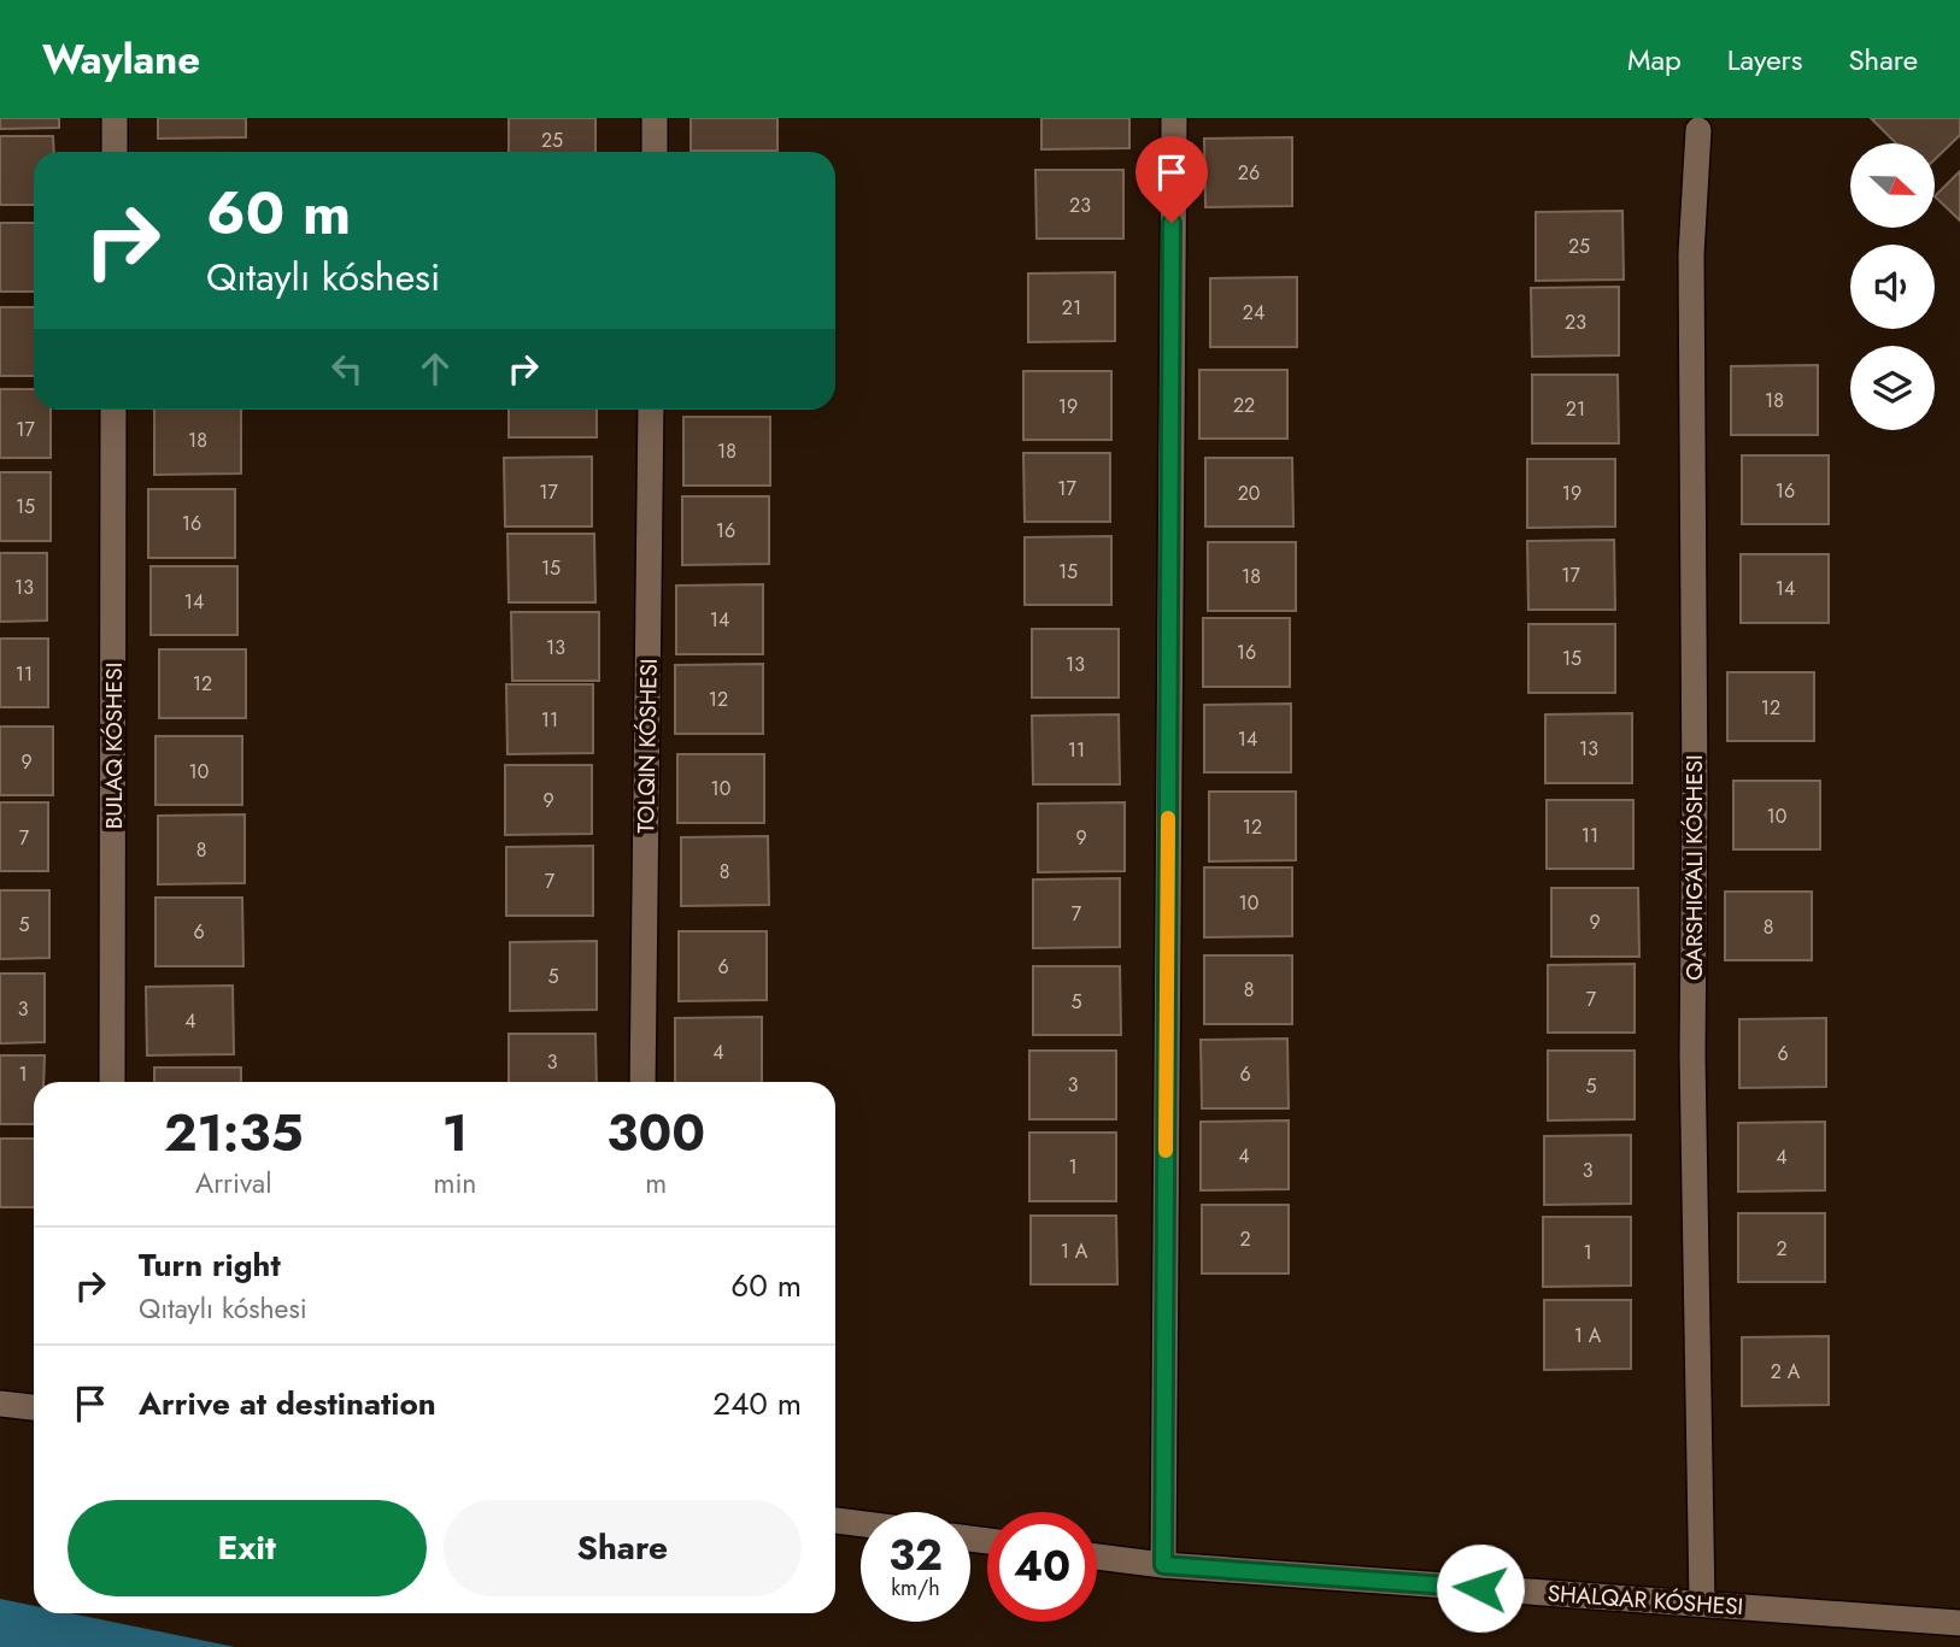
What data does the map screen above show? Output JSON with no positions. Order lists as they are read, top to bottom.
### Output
{
  "streets": {
    "street": ["BULAQ KÓSHESI", "SHALQAR KÓSHESI"]
  },
  "house_numbers": [
    "25",
    "26",
    "23",
    "25",
    "21",
    "24",
    "23",
    "18",
    "22",
    "19",
    "21",
    "17",
    "18",
    "18",
    "17",
    "16",
    "17",
    "20",
    "19",
    "15",
    "16",
    "16",
    "15",
    "15",
    "17",
    "18",
    "13",
    "14",
    "14",
    "14",
    "13",
    "16",
    "15",
    "13",
    "11",
    "12",
    "12",
    "12",
    "11",
    "14",
    "13",
    "11",
    "9",
    "10",
    "10",
    "9",
    "10",
    "12",
    "11",
    "7",
    "9",
    "8",
    "8",
    "7",
    "10",
    "7",
    "9",
    "5",
    "8",
    "6",
    "6",
    "5",
    "8",
    "7",
    "5",
    "3",
    "4",
    "4",
    "6",
    "3",
    "1",
    "6",
    "3",
    "5",
    "4",
    "4",
    "1",
    "3",
    "2",
    "2",
    "1 А",
    "1",
    "1 А",
    "2 А"
  ],
  "north": "right",
  "page": {
    "header": "Waylane",
    "nav": ["Map", "Layers", "Share"],
    "turn": ["60 m", "Qıtaylı kóshesi"],
    "eta": [
      "21:35",
      "Arrival",
      "1",
      "min",
      "300",
      "m"
    ],
    "list": [
      {
        "name": "Turn right",
        "note": "Qıtaylı kóshesi",
        "value": "60 m"
      },
      {
        "name": "Arrive at destination",
        "value": "240 m"
      }
    ],
    "buttons": ["Exit", "Share"],
    "speed": "32 km/h",
    "limit": "40"
  }
}
